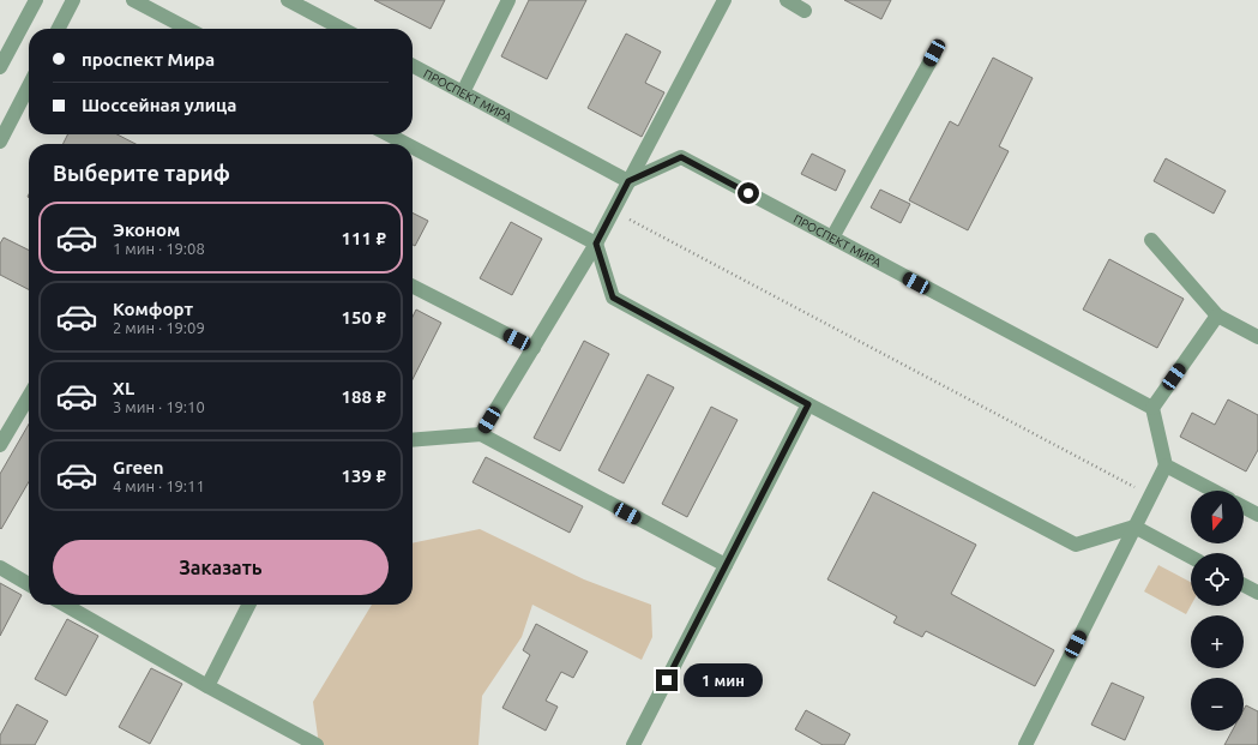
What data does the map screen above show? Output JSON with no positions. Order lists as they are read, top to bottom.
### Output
{
  "streets": {
    "street": ["ПРОСПЕКТ МИРА"]
  },
  "north": "bottom",
  "page": {
    "banner": ["проспект Мира", "Шоссейная улица"],
    "heading": "Выберите тариф",
    "list": [
      {
        "name": "Эконом",
        "note": "1 мин · 19:08",
        "value": "111 ₽"
      },
      {
        "name": "Комфорт",
        "note": "2 мин · 19:09",
        "value": "150 ₽"
      },
      {
        "name": "XL",
        "note": "3 мин · 19:10",
        "value": "188 ₽"
      },
      {
        "name": "Green",
        "note": "4 мин · 19:11",
        "value": "139 ₽"
      }
    ],
    "map_buttons": ["+", "−"],
    "buttons": "Заказать",
    "bubble": "1 мин"
  }
}
